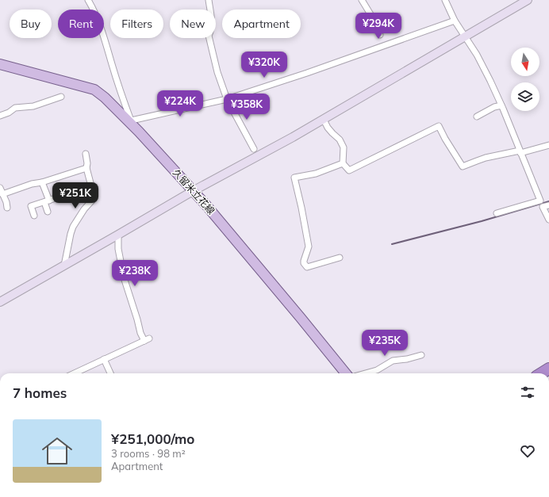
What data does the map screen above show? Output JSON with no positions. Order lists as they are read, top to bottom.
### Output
{
  "streets": {
    "main road": ["久留米立花線"]
  },
  "north": "bottom",
  "page": {
    "chip": [
      "Buy",
      "Rent",
      "Filters",
      "New",
      "Apartment"
    ],
    "price": [
      "¥294K",
      "¥320K",
      "¥224K",
      "¥358K",
      "¥251K",
      "¥238K",
      "¥235K"
    ],
    "heading": "7 homes",
    "list": [
      {
        "name": "¥251,000/mo",
        "note": "3 rooms · 98 m² · Apartment"
      }
    ]
  }
}
